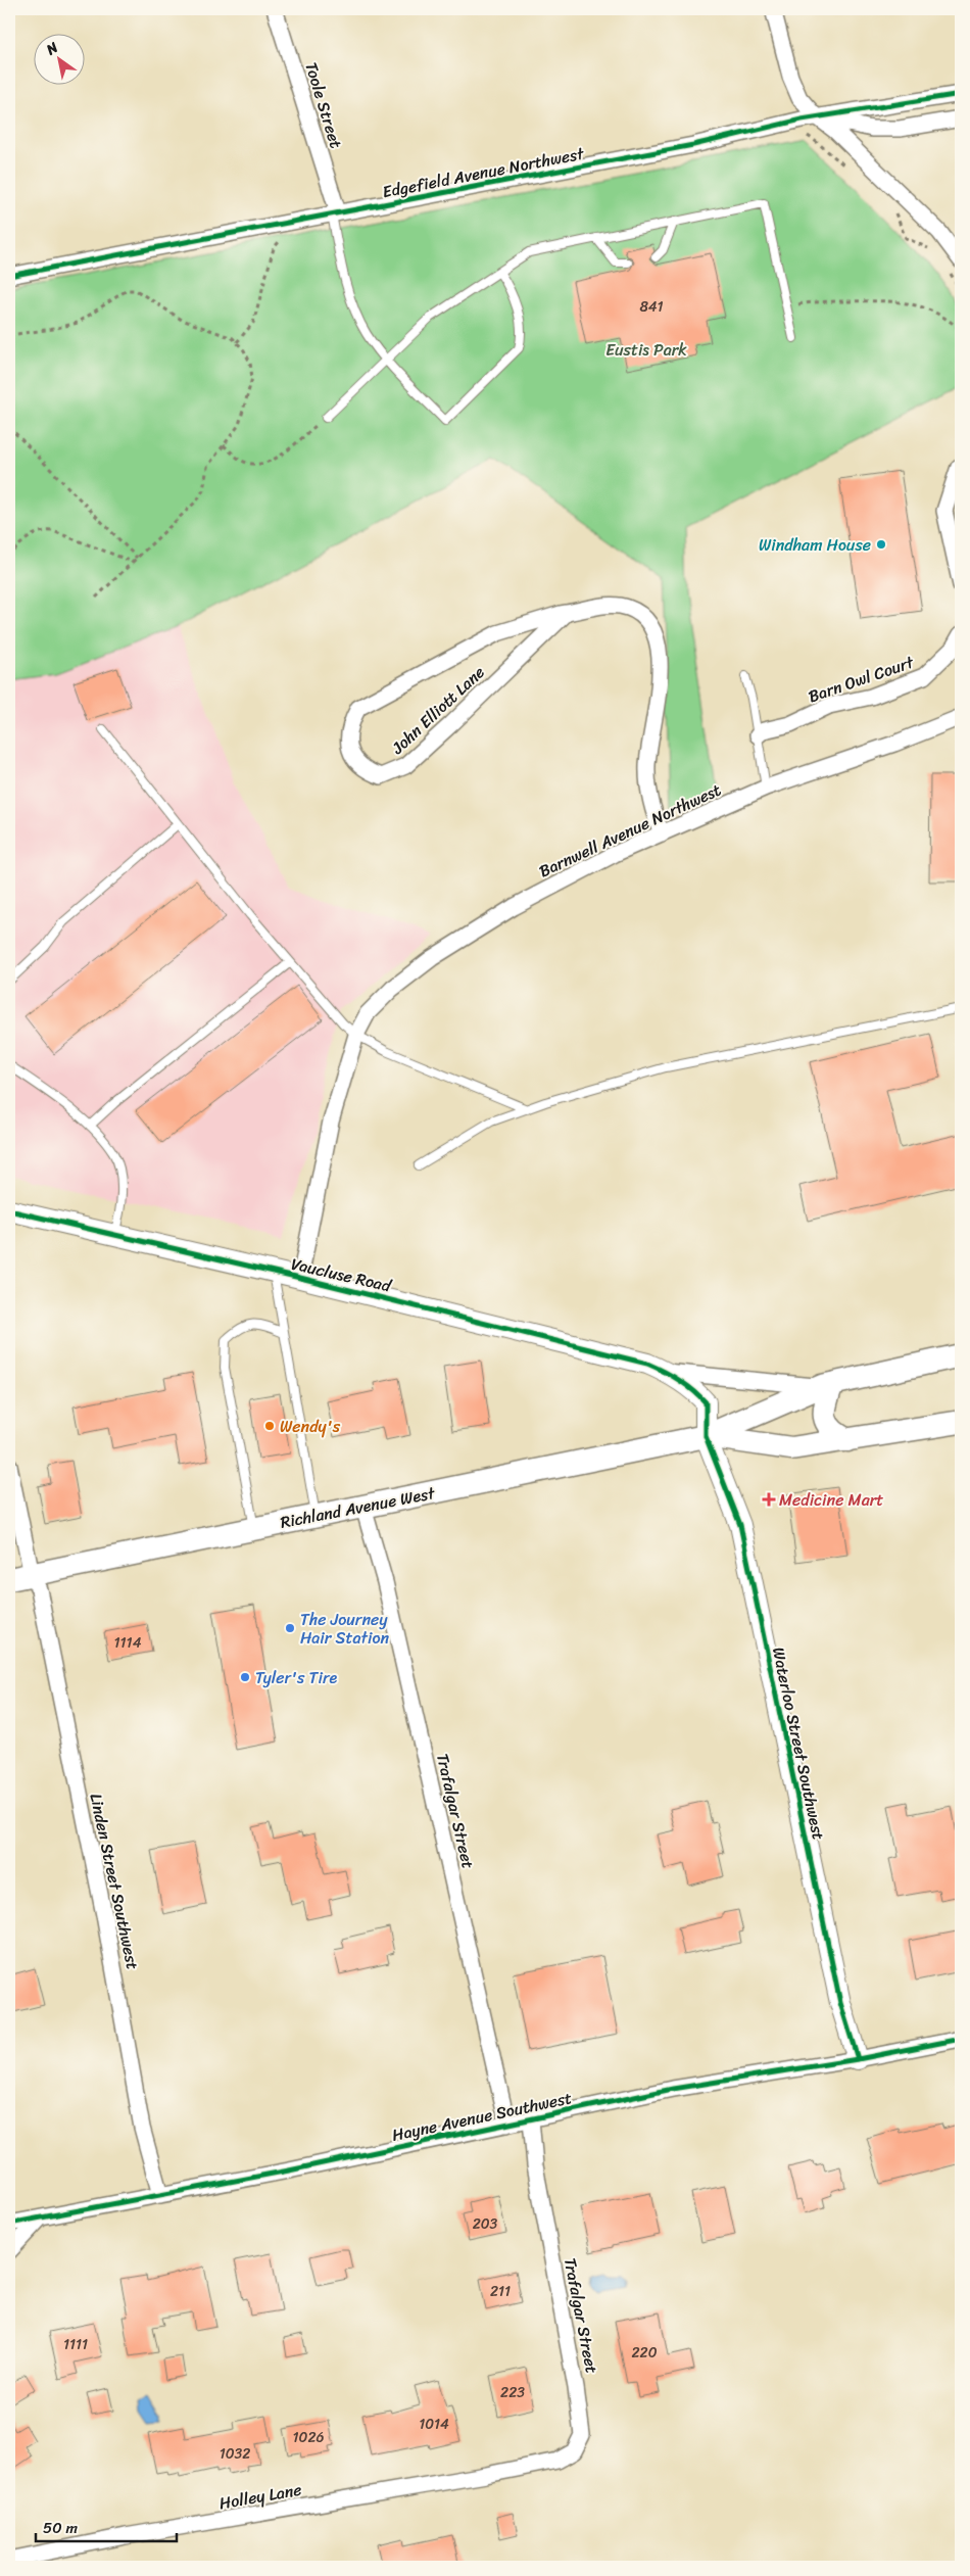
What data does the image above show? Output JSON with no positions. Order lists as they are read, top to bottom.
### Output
{
  "streets": {
    "main road": ["Richland Avenue West"],
    "street": [
      "Toole Street",
      "Edgefield Avenue Northwest",
      "Barn Owl Court",
      "John Elliott Lane",
      "Barnwell Avenue Northwest",
      "Vaucluse Road",
      "Waterloo Street Southwest",
      "Trafalgar Street",
      "Linden Street Southwest",
      "Hayne Avenue Southwest",
      "Holley Lane"
    ]
  },
  "crossings": [
    ["Toole Street", "Edgefield Avenue Northwest"],
    ["John Elliott Lane", "Barnwell Avenue Northwest"],
    ["Barnwell Avenue Northwest", "Vaucluse Road"],
    ["Vaucluse Road", "Richland Avenue West"],
    ["Vaucluse Road", "Waterloo Street Southwest"],
    ["Richland Avenue West", "Waterloo Street Southwest"],
    ["Richland Avenue West", "Trafalgar Street"],
    ["Richland Avenue West", "Linden Street Southwest"],
    ["Waterloo Street Southwest", "Hayne Avenue Southwest"],
    ["Trafalgar Street", "Hayne Avenue Southwest"],
    ["Trafalgar Street", "Holley Lane"],
    ["Linden Street Southwest", "Hayne Avenue Southwest"]
  ],
  "parks": ["Eustis Park"],
  "places": {
    "other": [
      "Windham House",
      "Wendy's",
      "The Journey Hair Station",
      "Tyler's Tire"
    ],
    "health": ["Medicine Mart"]
  },
  "house_numbers": [
    "841",
    "1114",
    "203",
    "211",
    "1111",
    "220",
    "223",
    "1014",
    "1026",
    "1032"
  ],
  "scale_bar": "50 m",
  "north": "top left"
}
